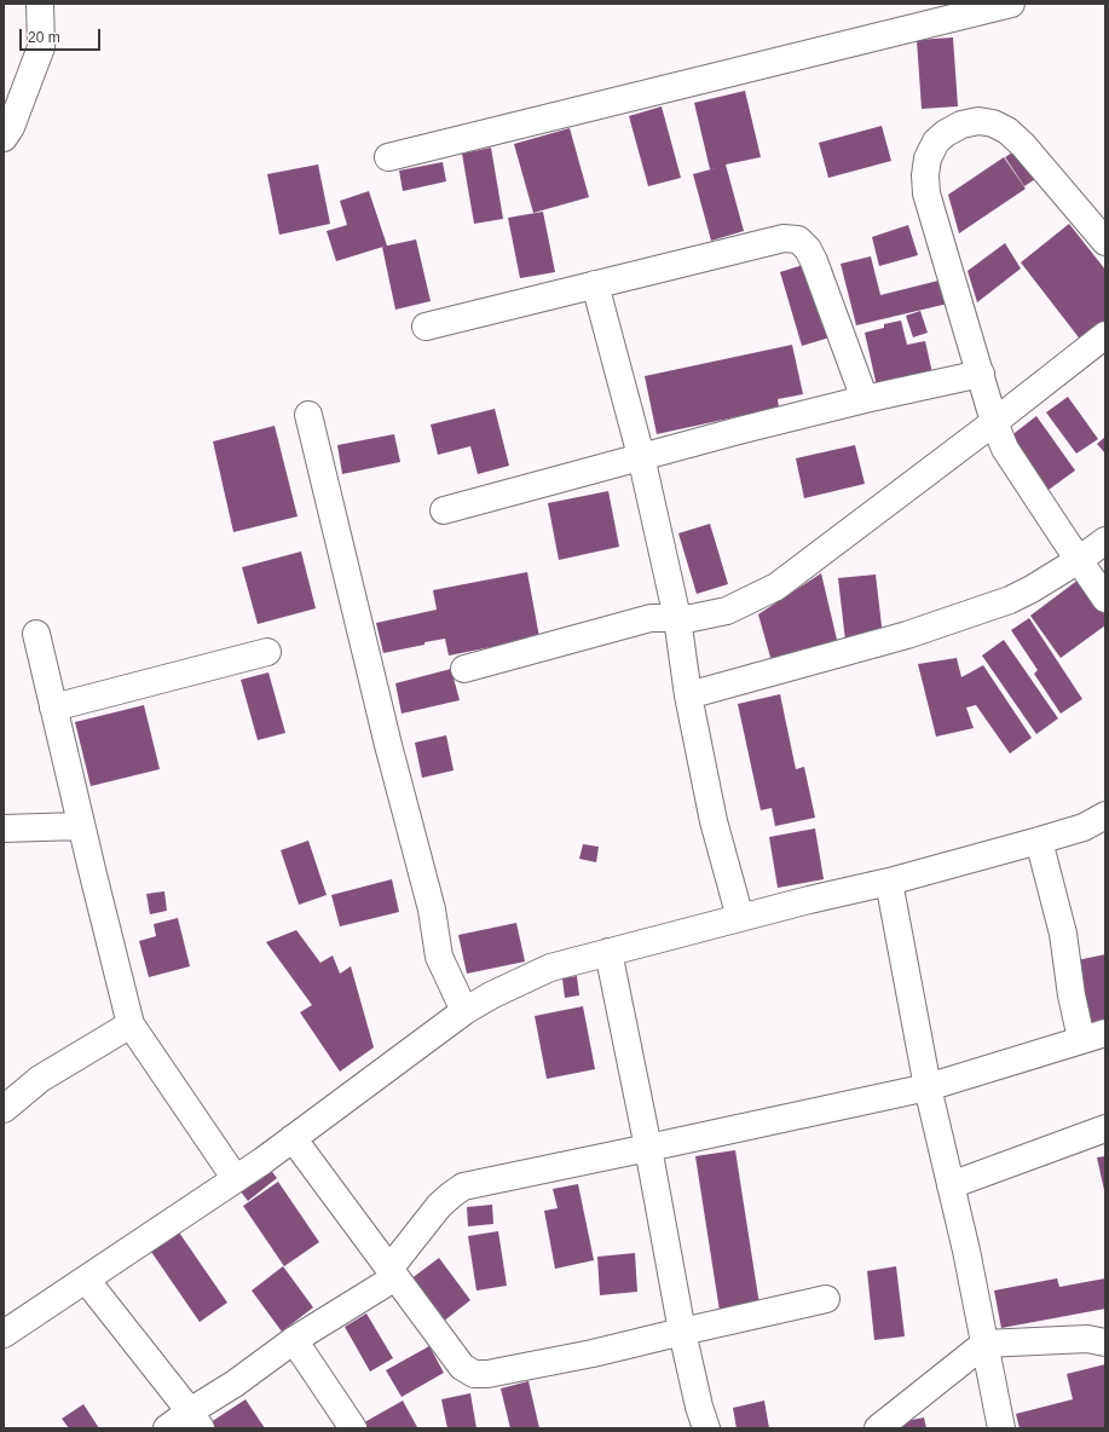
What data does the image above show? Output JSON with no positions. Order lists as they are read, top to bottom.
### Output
{
  "scale_bar": "20 m"
}
